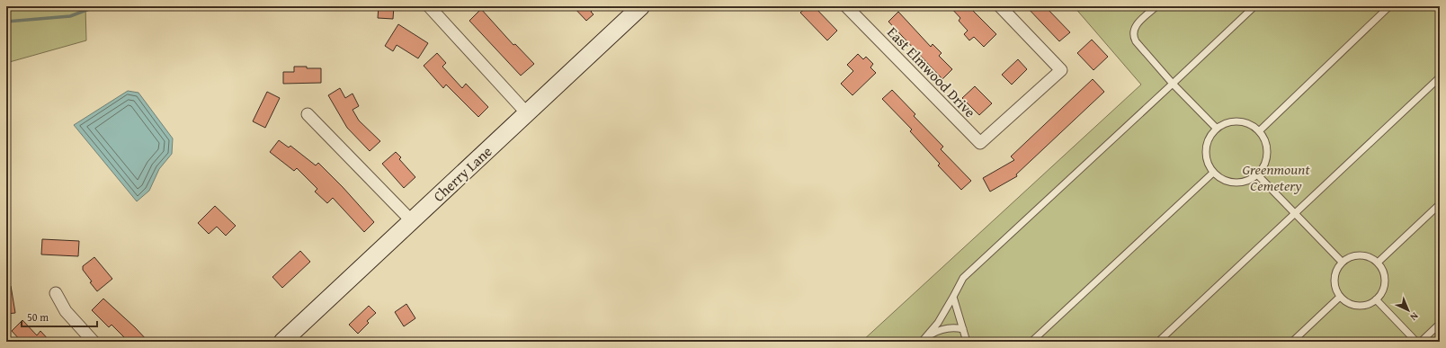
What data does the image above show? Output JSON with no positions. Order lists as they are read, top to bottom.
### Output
{
  "streets": {
    "street": ["East Elmwood Drive", "Cherry Lane"]
  },
  "parks": ["Greenmount Cemetery"],
  "scale_bar": "50 m",
  "north": "bottom right"
}
